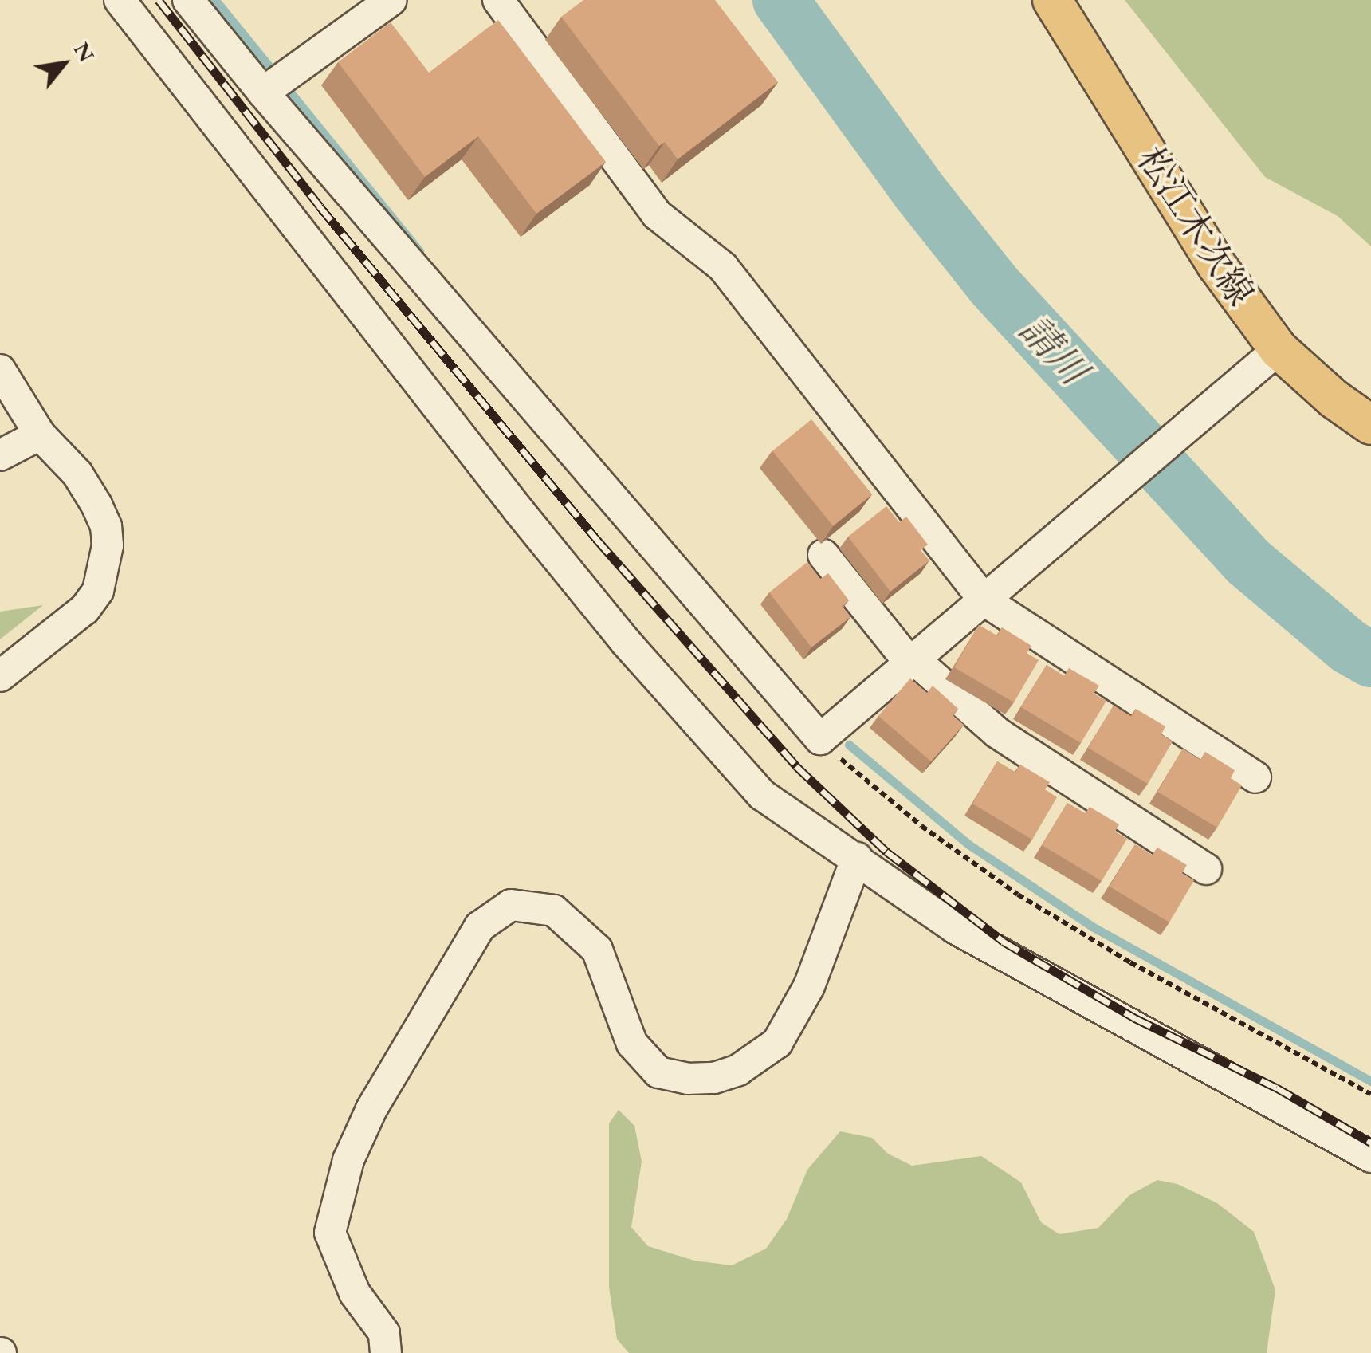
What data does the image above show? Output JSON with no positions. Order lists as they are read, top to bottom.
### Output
{
  "streets": {
    "main road": ["松江木次線"]
  },
  "water": ["請川"],
  "north": "top right"
}
